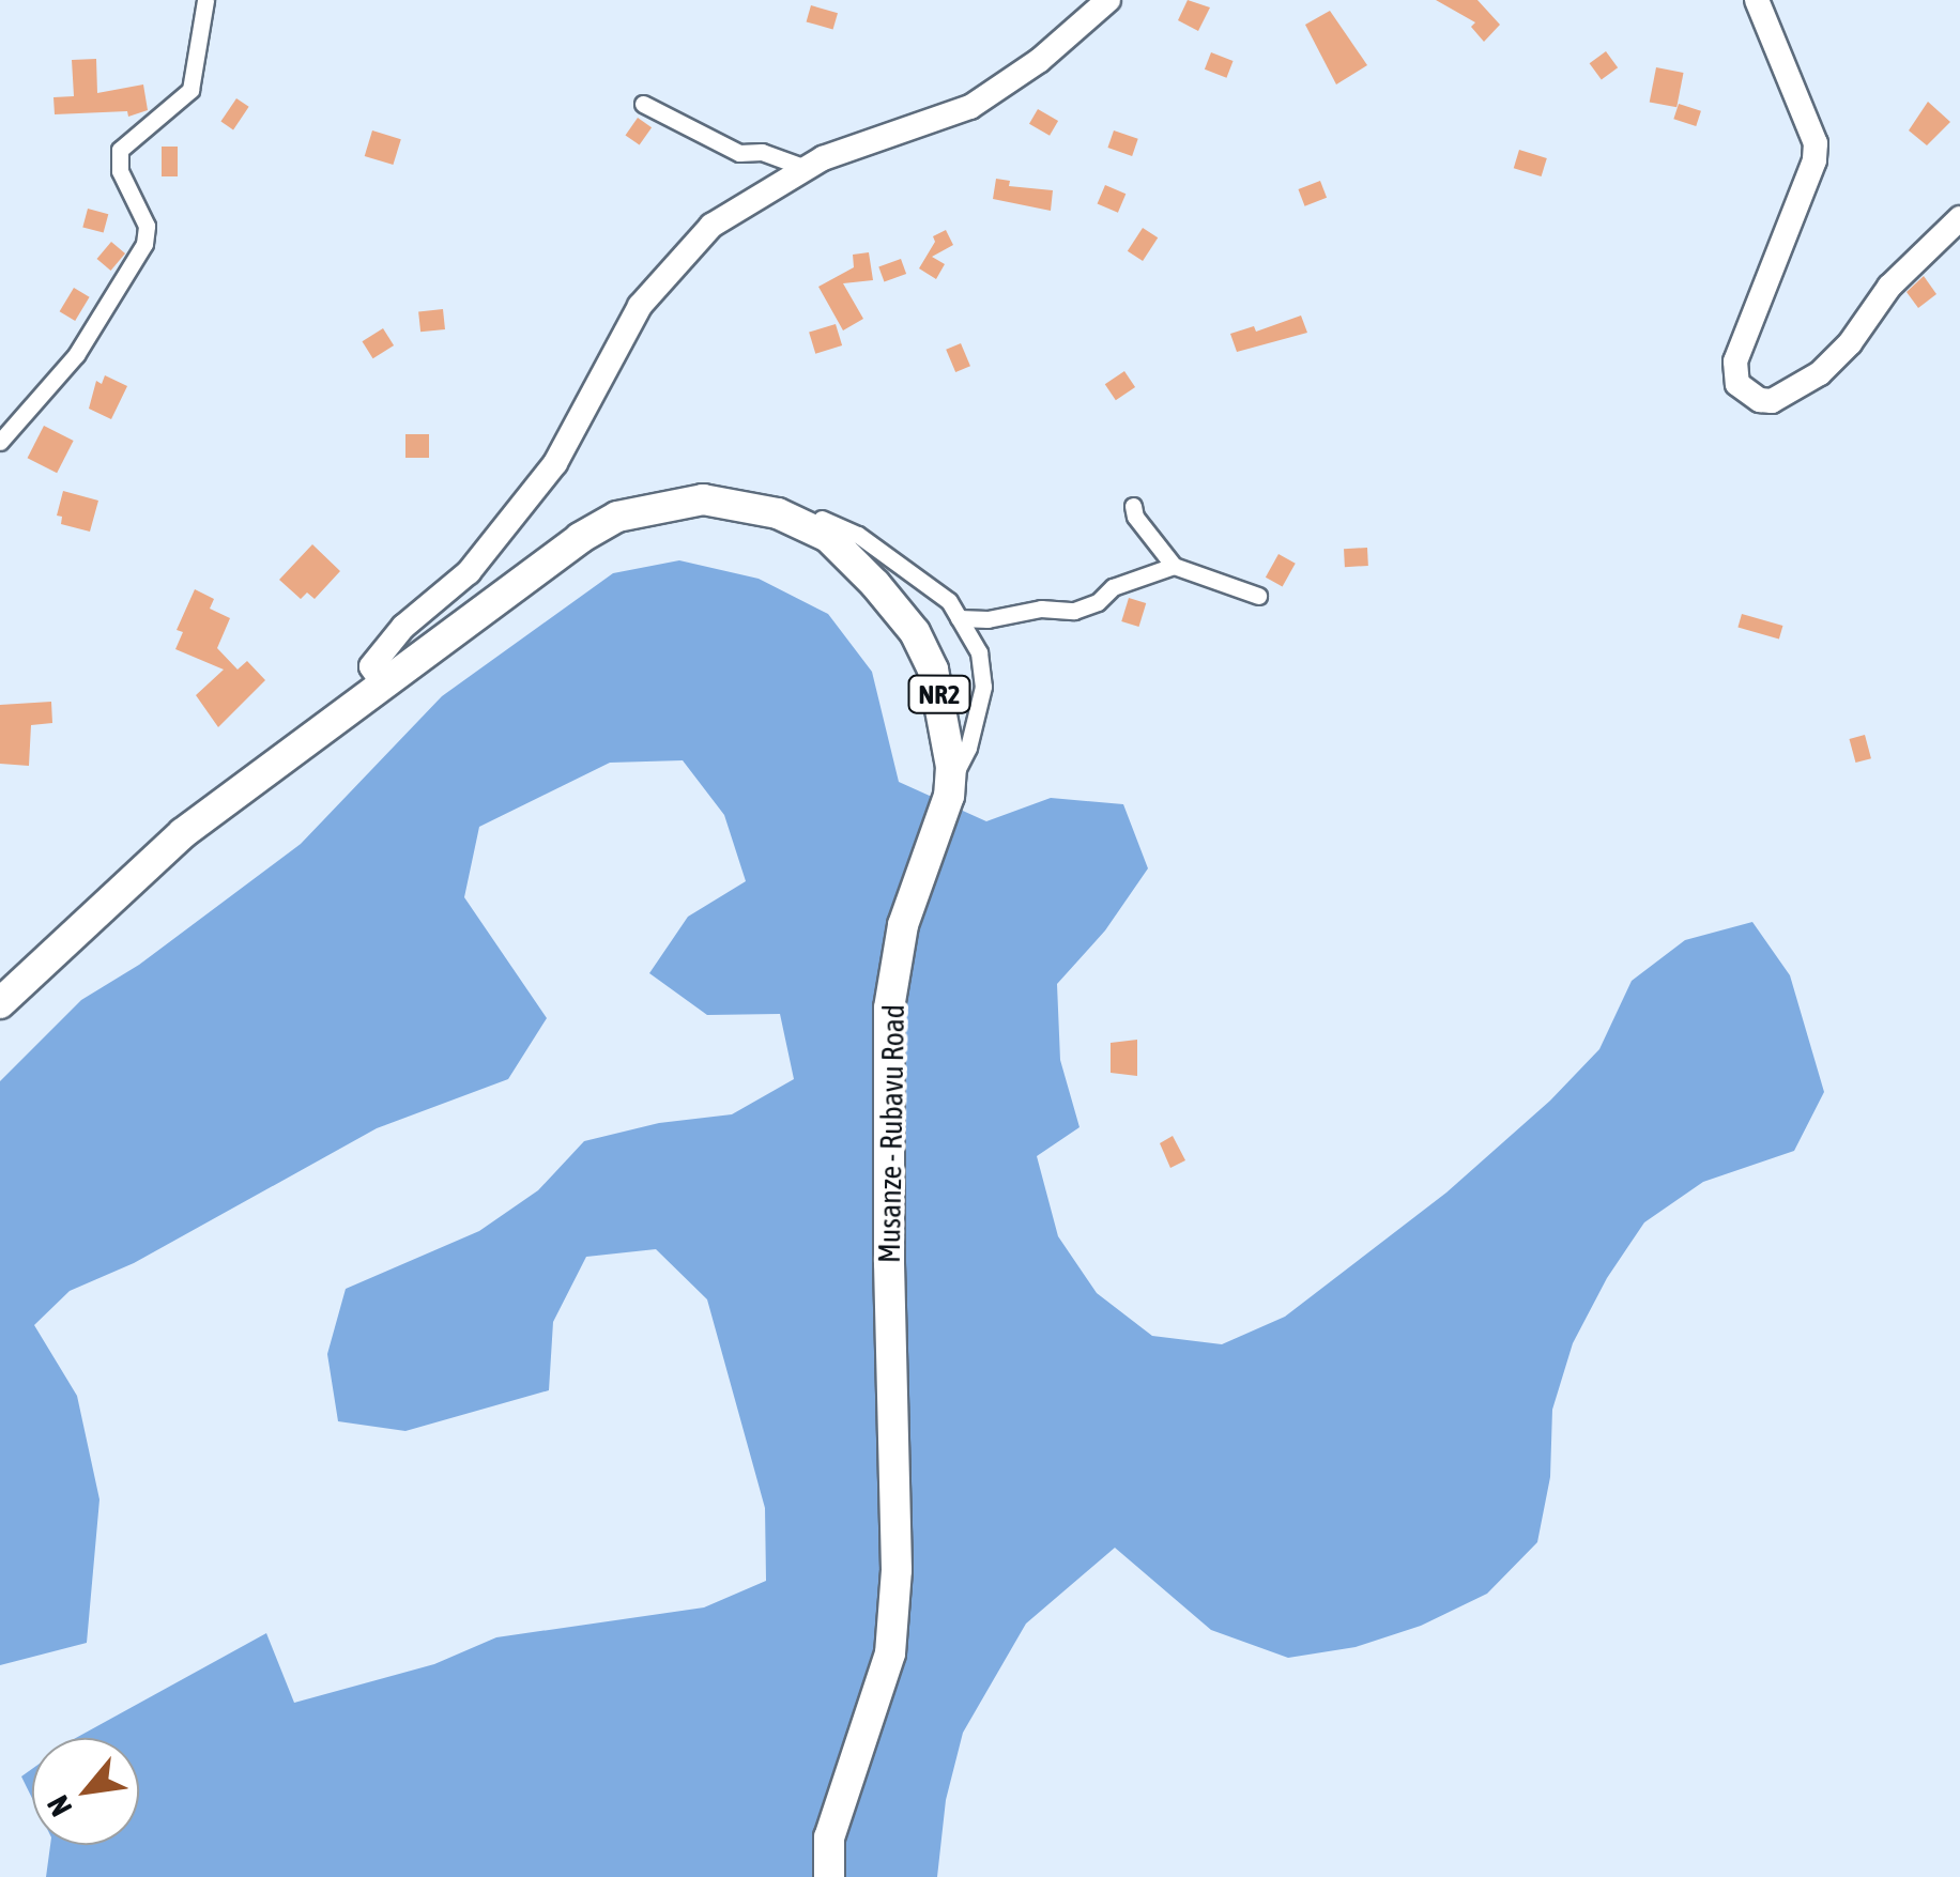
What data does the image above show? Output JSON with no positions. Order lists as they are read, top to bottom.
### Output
{
  "streets": {
    "highway": ["NR2", "Musanze - Rubavu Road"]
  },
  "north": "bottom left"
}
